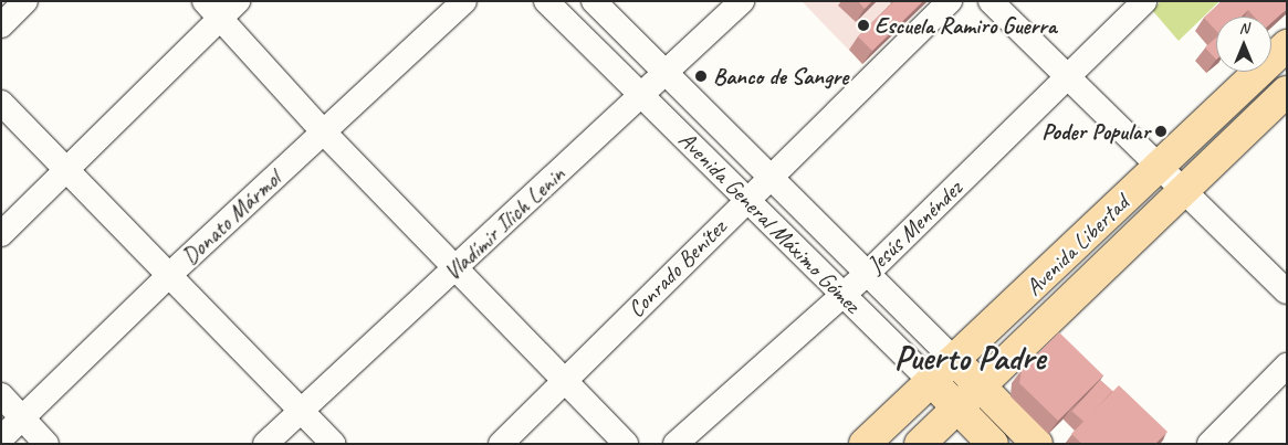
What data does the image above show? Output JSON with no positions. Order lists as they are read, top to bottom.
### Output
{
  "streets": {
    "main road": ["Avenida General Máximo Gómez", "Avenida Libertad"],
    "street": [
      "Donato Mármol",
      "Vladímir Ilich Lenin",
      "Jesús Menéndez",
      "Conrado Benítez"
    ]
  },
  "crossings": [
    ["Avenida General Máximo Gómez", "Vladímir Ilich Lenin"],
    ["Avenida General Máximo Gómez", "Jesús Menéndez"],
    ["Avenida General Máximo Gómez", "Avenida Libertad"],
    ["Avenida General Máximo Gómez", "Conrado Benítez"]
  ],
  "districts": ["Puerto Padre"],
  "places": ["Escuela Ramiro Guerra", "Banco de Sangre", "Poder Popular"],
  "north": "top"
}
